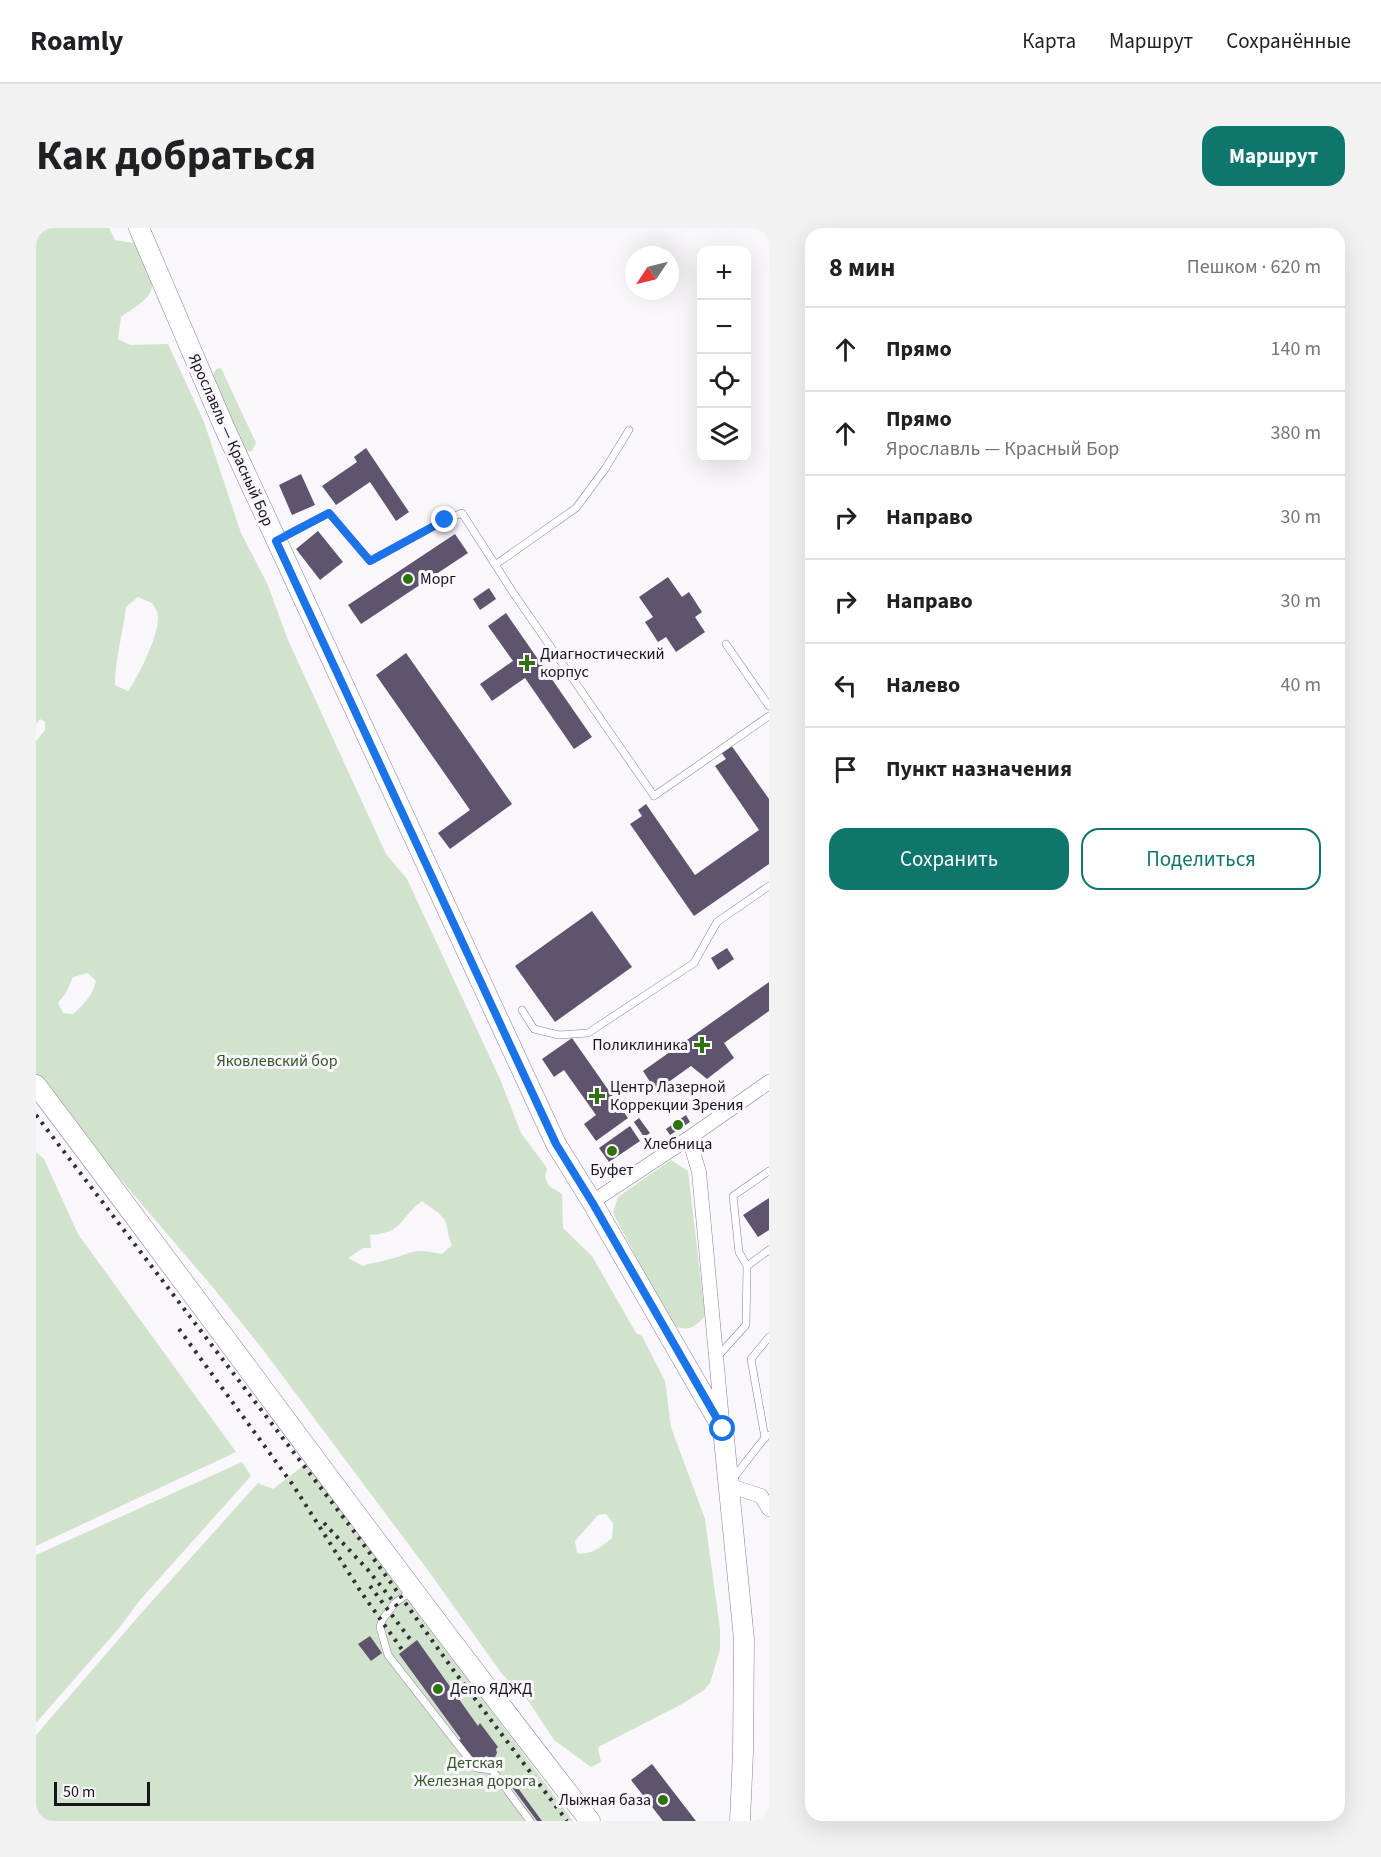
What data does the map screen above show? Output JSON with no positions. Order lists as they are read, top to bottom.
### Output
{
  "streets": {
    "street": ["Ярославль — Красный Бор"]
  },
  "parks": ["Яковлевский бор", "Детская Железная дорога"],
  "places": {
    "other": [
      "Морг",
      "Хлебница",
      "Буфет",
      "Депо ЯДЖД",
      "Лыжная база"
    ],
    "health": ["Диагностический корпус", "Поликлиника", "Центр Лазерной Коррекции Зрения"]
  },
  "scale_bar": "50 m",
  "north": "bottom left",
  "page": {
    "header": "Roamly",
    "nav": ["Карта", "Маршрут", "Сохранённые"],
    "title": "Как добраться",
    "buttons": [
      "Маршрут",
      ["Сохранить", "Поделиться"]
    ],
    "heading": ["8 мин", "Пешком · 620 m"],
    "map_buttons": ["+", "−"],
    "list": [
      ["Прямо", "140 m"],
      ["Прямо", "Ярославль — Красный Бор", "380 m"],
      ["Направо", "30 m"],
      ["Направо", "30 m"],
      ["Налево", "40 m"],
      "Пункт назначения"
    ],
    "scale": "50 m"
  }
}
